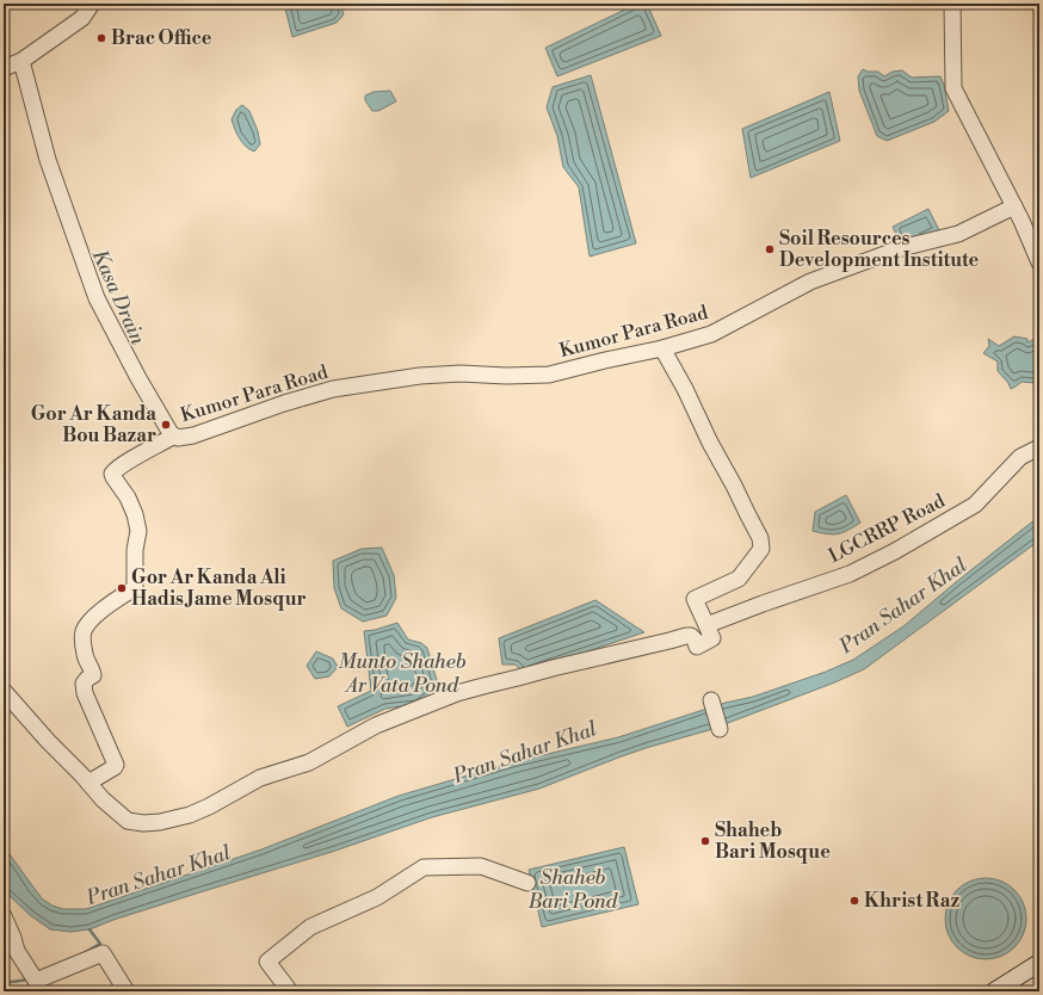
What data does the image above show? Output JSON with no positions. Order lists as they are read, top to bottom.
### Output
{
  "streets": {
    "street": ["Kumor Para Road", "LGCRRP Road"]
  },
  "water": [
    "Kasa Drain",
    "Pran Sahar Khal",
    "Munto Shaheb Ar Vata Pond",
    "Shaheb Bari Pond"
  ],
  "places": [
    "Brac Office",
    "Soil Resources Development Institute",
    "Gor Ar Kanda Bou Bazar",
    "Gor Ar Kanda Ali Hadis Jame Mosqur",
    "Shaheb Bari Mosque",
    "Khrist Raz"
  ]
}
